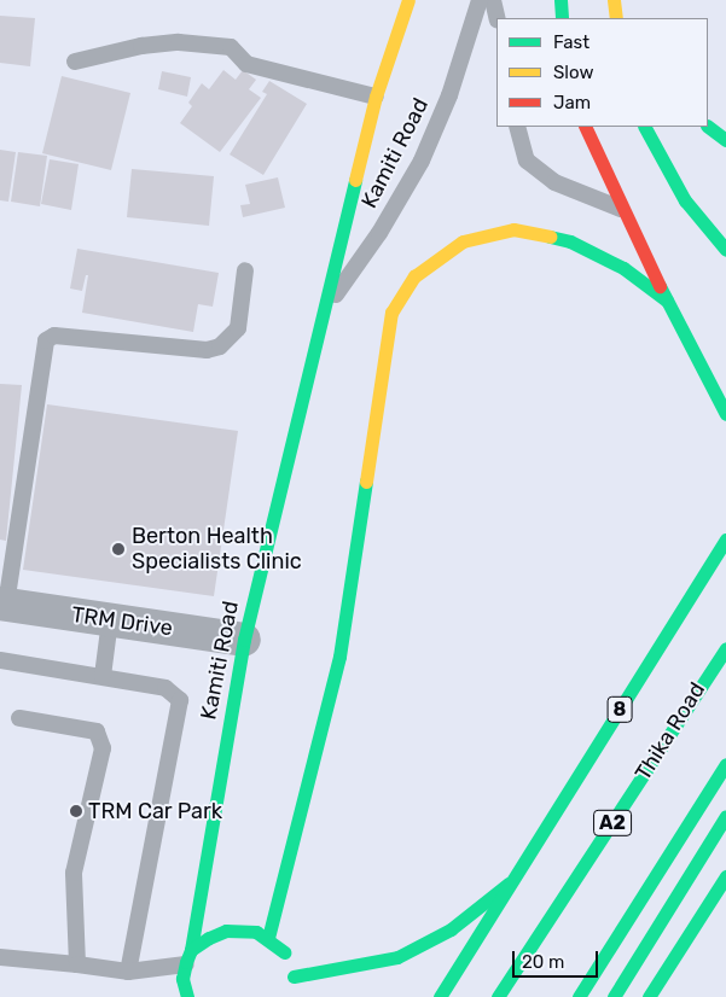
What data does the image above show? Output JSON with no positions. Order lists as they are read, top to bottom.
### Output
{
  "streets": {
    "main road": [
      "Kamiti Road",
      "8",
      "Thika Road",
      "A2"
    ],
    "street": ["TRM Drive"]
  },
  "crossings": [
    ["Kamiti Road", "TRM Drive"]
  ],
  "places": ["Berton Health Specialists Clinic", "TRM Car Park"],
  "legend": ["Fast", "Slow", "Jam"],
  "scale_bar": "20 m"
}
